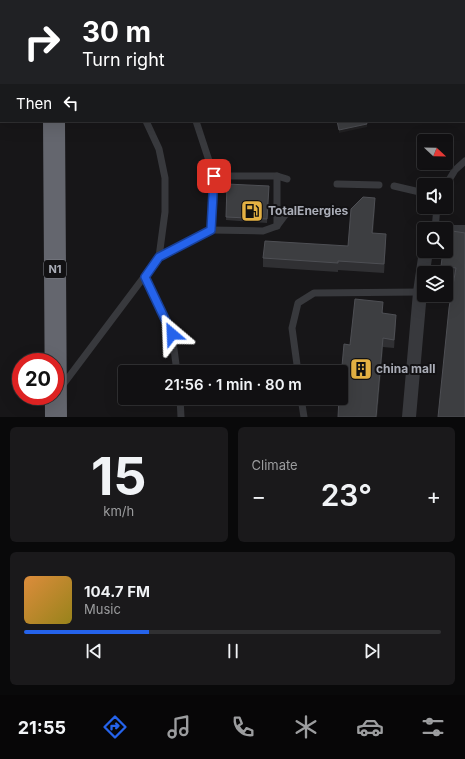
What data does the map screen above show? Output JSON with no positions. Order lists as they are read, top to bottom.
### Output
{
  "streets": {
    "highway": ["N1"]
  },
  "places": {
    "fuel station": ["TotalEnergies"],
    "building": ["china mall"]
  },
  "north": "right",
  "page": {
    "turn": ["30 m", "Turn right"],
    "then": "Then",
    "limit": "20",
    "trip": "21:56 · 1 min · 80 m",
    "tile": [
      ["15", "km/h"],
      "Climate"
    ],
    "heat": ["−", "23°", "+"],
    "song": ["104.7 FM", "Music"],
    "tabs": "21:55"
  }
}
